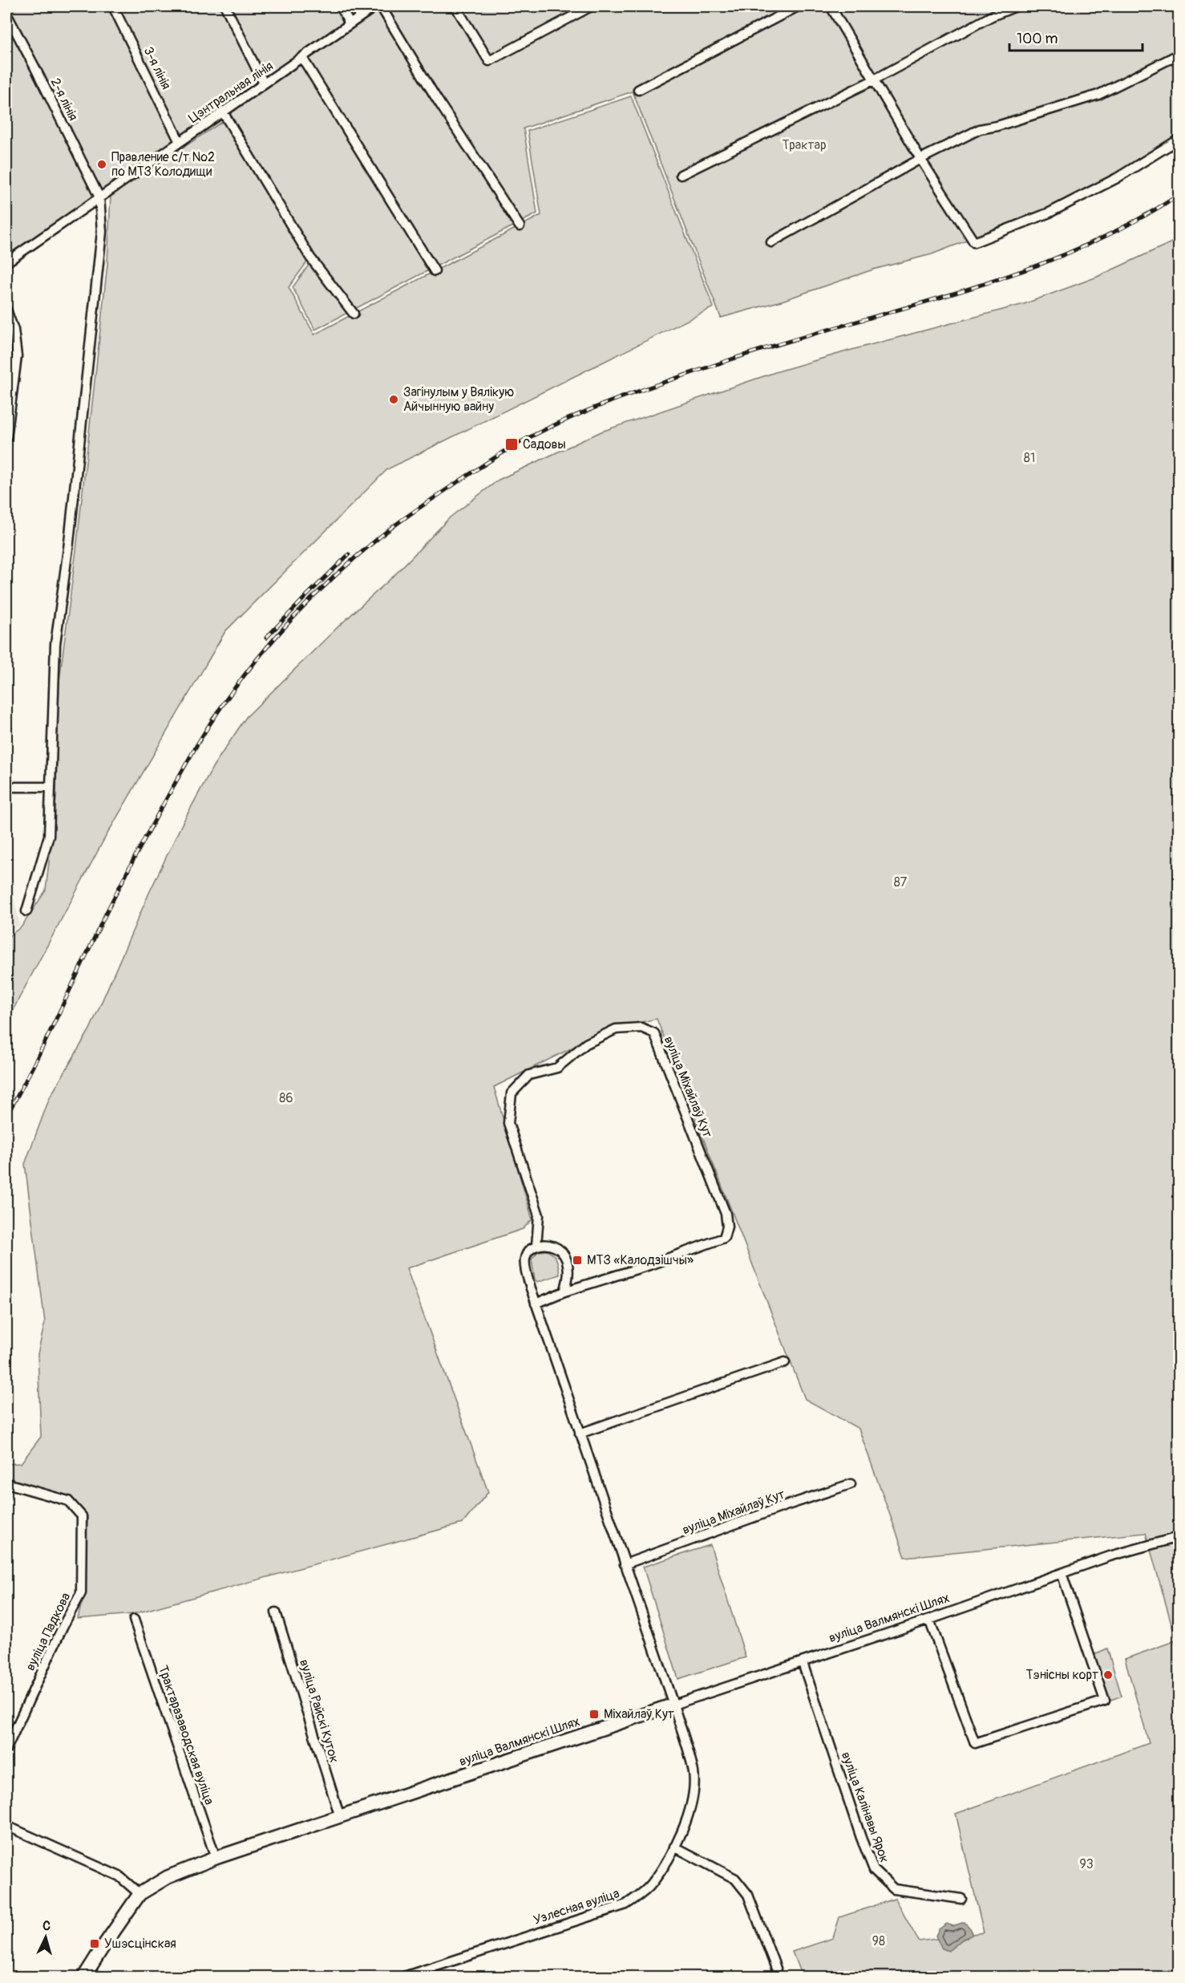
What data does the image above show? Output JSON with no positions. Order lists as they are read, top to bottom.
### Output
{
  "streets": {
    "street": [
      "3-я лінія",
      "Цэнтральная лінія",
      "2-я лінія",
      "вуліца Міхайлаў Кут",
      "вуліца Валмянскі Шлях",
      "вуліца Падкова",
      "вуліца Райскі Куток",
      "Трактаразаводская вуліца",
      "вуліца Калінавы Ярок",
      "Узлесная вуліца"
    ]
  },
  "crossings": [
    ["3-я лінія", "Цэнтральная лінія"],
    ["Цэнтральная лінія", "2-я лінія"],
    ["вуліца Міхайлаў Кут", "вуліца Валмянскі Шлях"],
    ["вуліца Міхайлаў Кут", "Узлесная вуліца"],
    ["вуліца Валмянскі Шлях", "вуліца Райскі Куток"],
    ["вуліца Валмянскі Шлях", "Трактаразаводская вуліца"],
    ["вуліца Валмянскі Шлях", "вуліца Калінавы Ярок"],
    ["вуліца Валмянскі Шлях", "Узлесная вуліца"]
  ],
  "parks": [
    "Трактар",
    "81",
    "87",
    "86",
    "93",
    "98"
  ],
  "places": {
    "other": ["Правление с/т №2 по МТЗ Колодищи", "Загінулым у Вялікую Айчынную вайну", "Тэнісны корт"],
    "transit": [
      "Садовы",
      "МТЗ «Калодзішчы»",
      "Міхайлаў Кут",
      "Ушэсцінская"
    ]
  },
  "scale_bar": "100 m",
  "north": "top"
}
